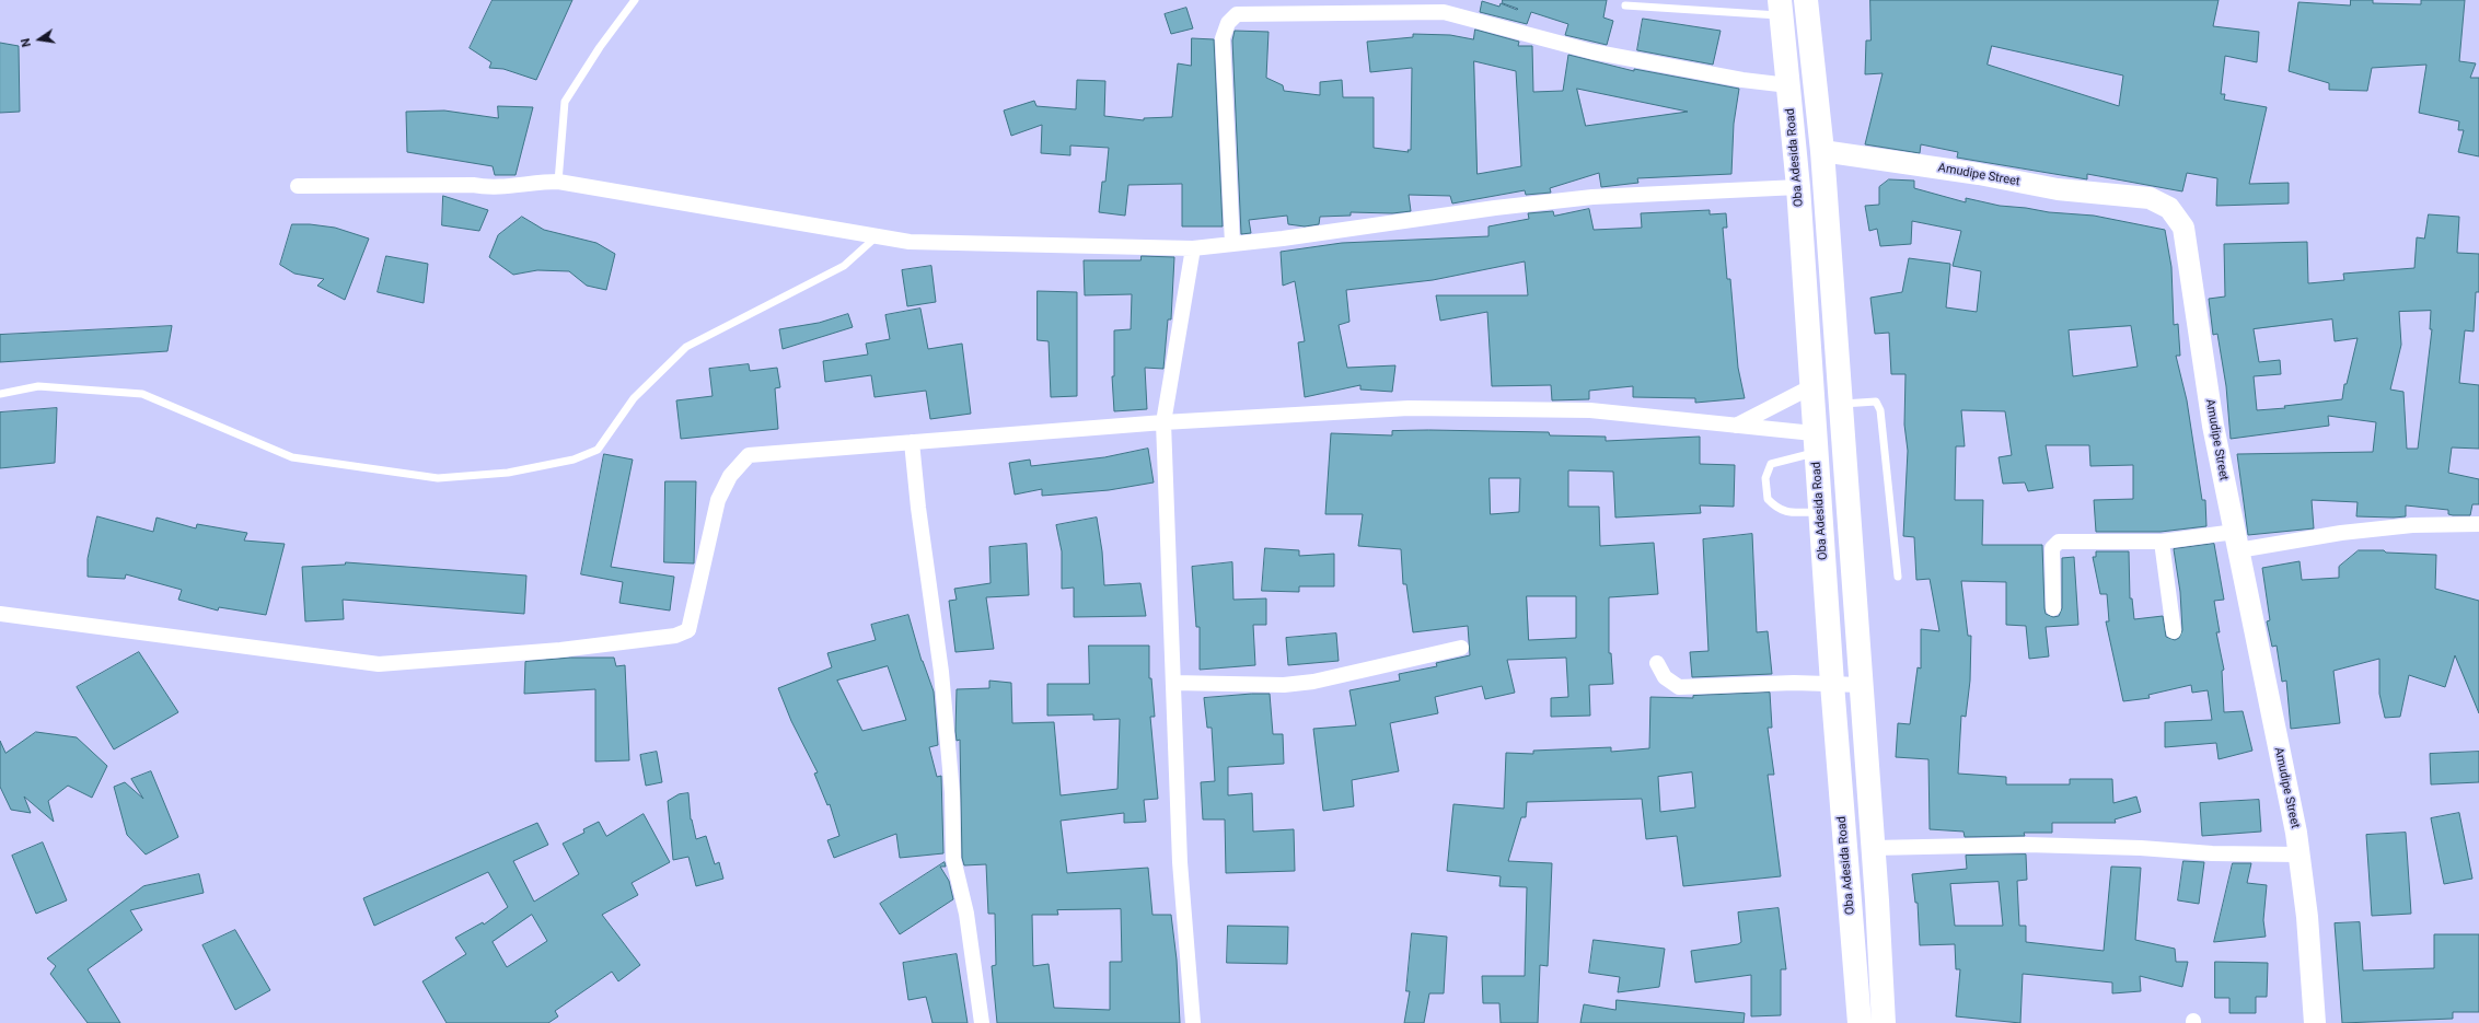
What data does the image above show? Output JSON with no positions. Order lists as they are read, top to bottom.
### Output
{
  "streets": {
    "main road": ["Oba Adesida Road"],
    "street": ["Amudipe Street"]
  },
  "north": "left"
}
